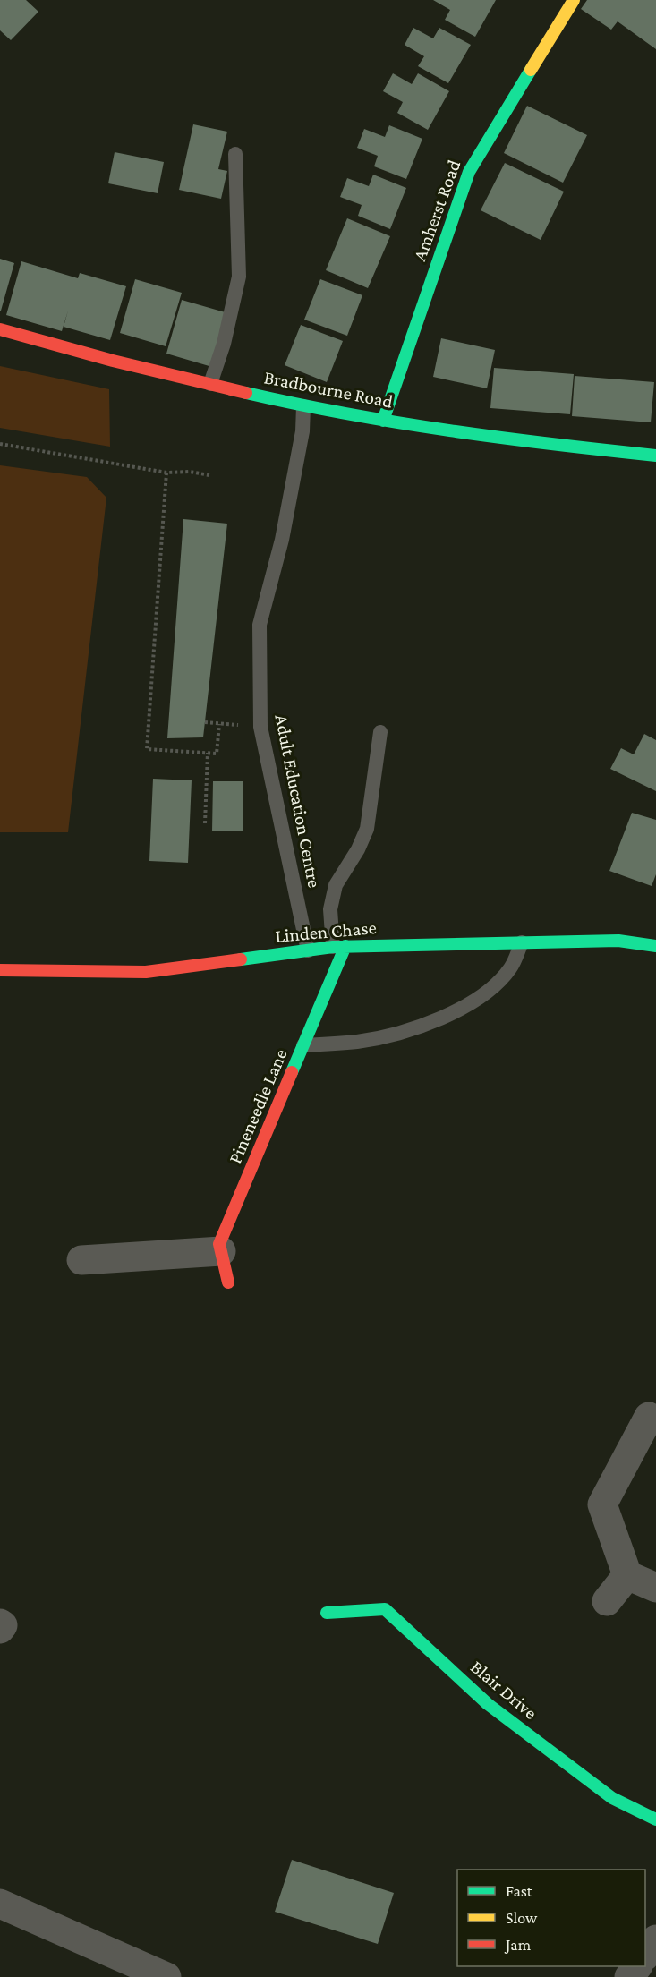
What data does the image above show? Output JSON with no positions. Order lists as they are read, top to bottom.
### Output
{
  "streets": {
    "street": [
      "Amherst Road",
      "Bradbourne Road",
      "Linden Chase",
      "Pineneedle Lane",
      "Blair Drive"
    ],
    "lane": ["Adult Education Centre"]
  },
  "crossings": [
    ["Amherst Road", "Bradbourne Road"],
    ["Bradbourne Road", "Adult Education Centre"],
    ["Adult Education Centre", "Linden Chase"],
    ["Linden Chase", "Pineneedle Lane"]
  ],
  "legend": ["Fast", "Slow", "Jam"]
}
